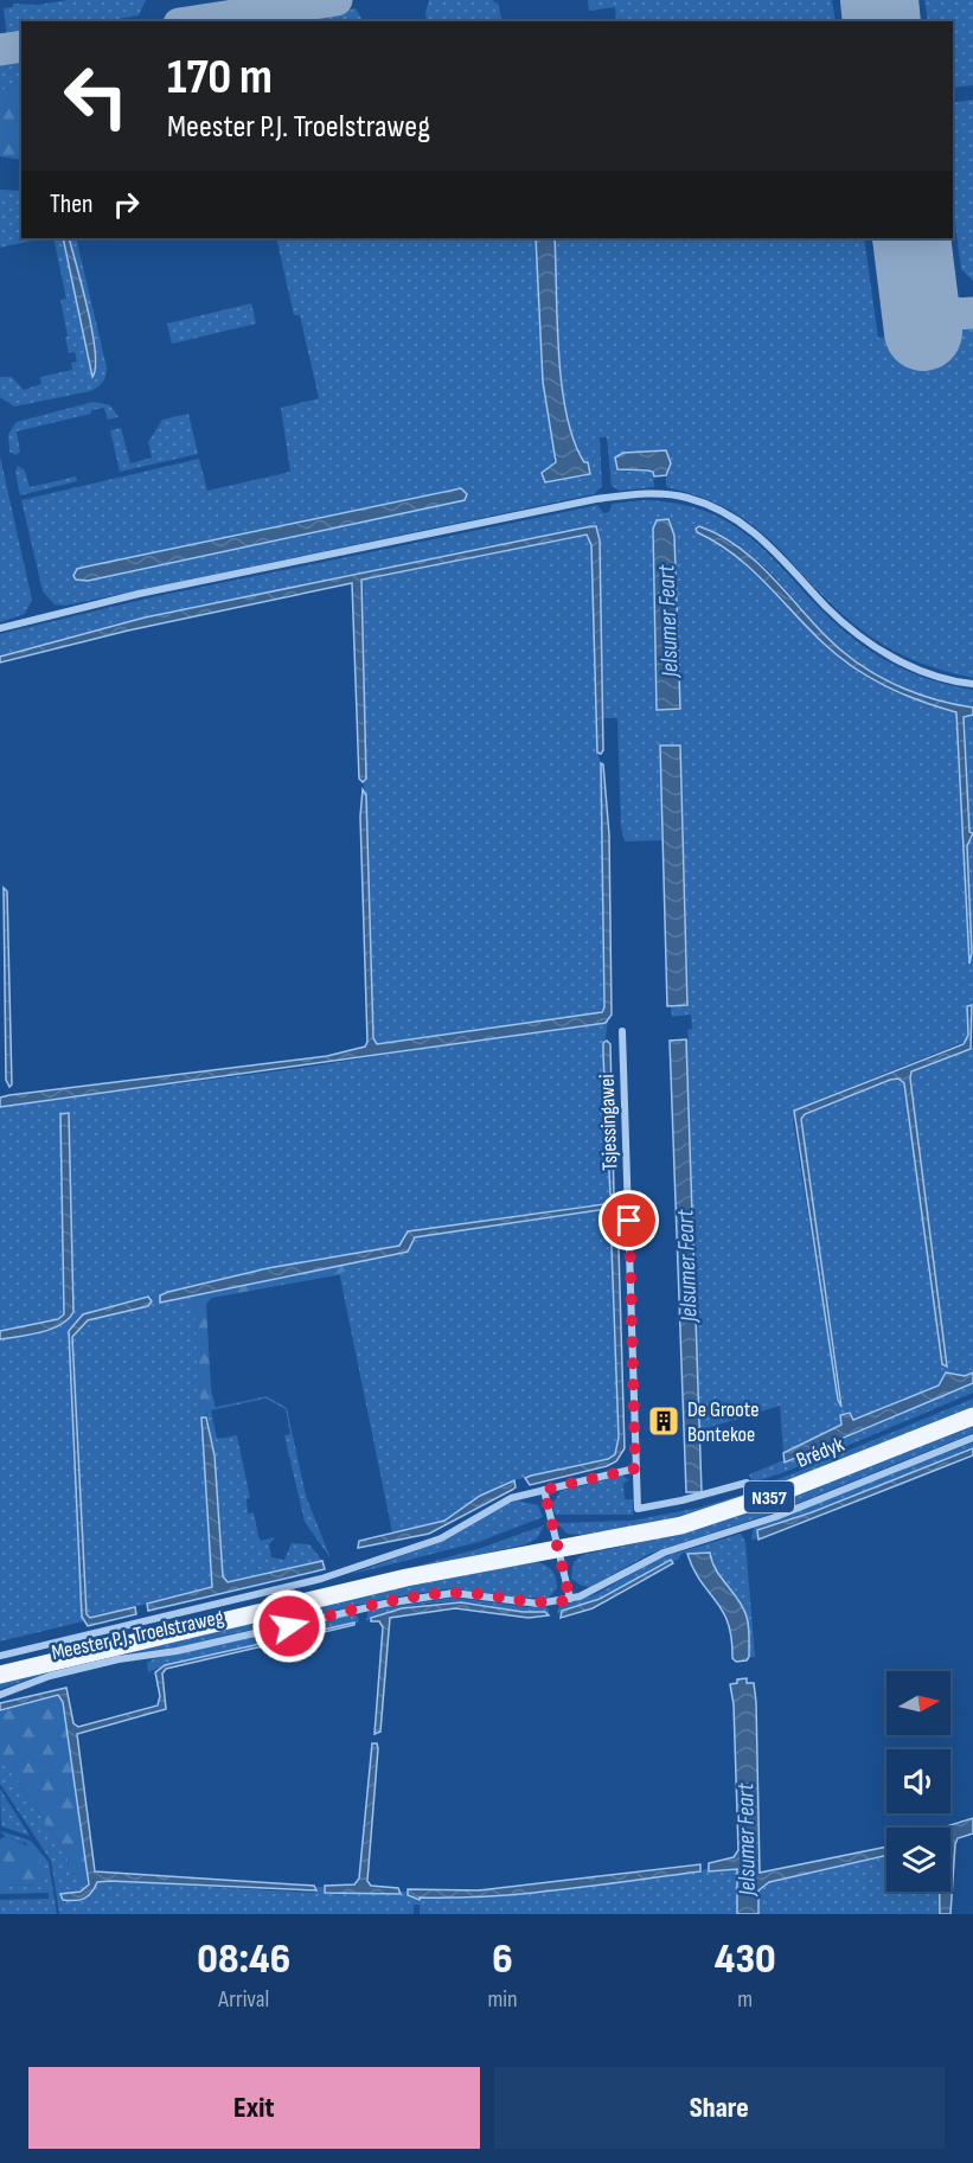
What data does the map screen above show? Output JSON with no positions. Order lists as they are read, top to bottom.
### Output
{
  "streets": {
    "main road": ["Brédyk", "N357", "Meester P.J. Troelstraweg"],
    "street": ["Tsjessingawei"]
  },
  "crossings": [
    ["Brédyk", "Meester P.J. Troelstraweg"]
  ],
  "water": ["Jelsumer Feart"],
  "places": {
    "building": ["De Groote Bontekoe"]
  },
  "north": "right",
  "page": {
    "turn": ["170 m", "Meester P.J. Troelstraweg"],
    "then": "Then",
    "eta": [
      "08:46",
      "Arrival",
      "6",
      "min",
      "430",
      "m"
    ],
    "buttons": ["Exit", "Share"]
  }
}
